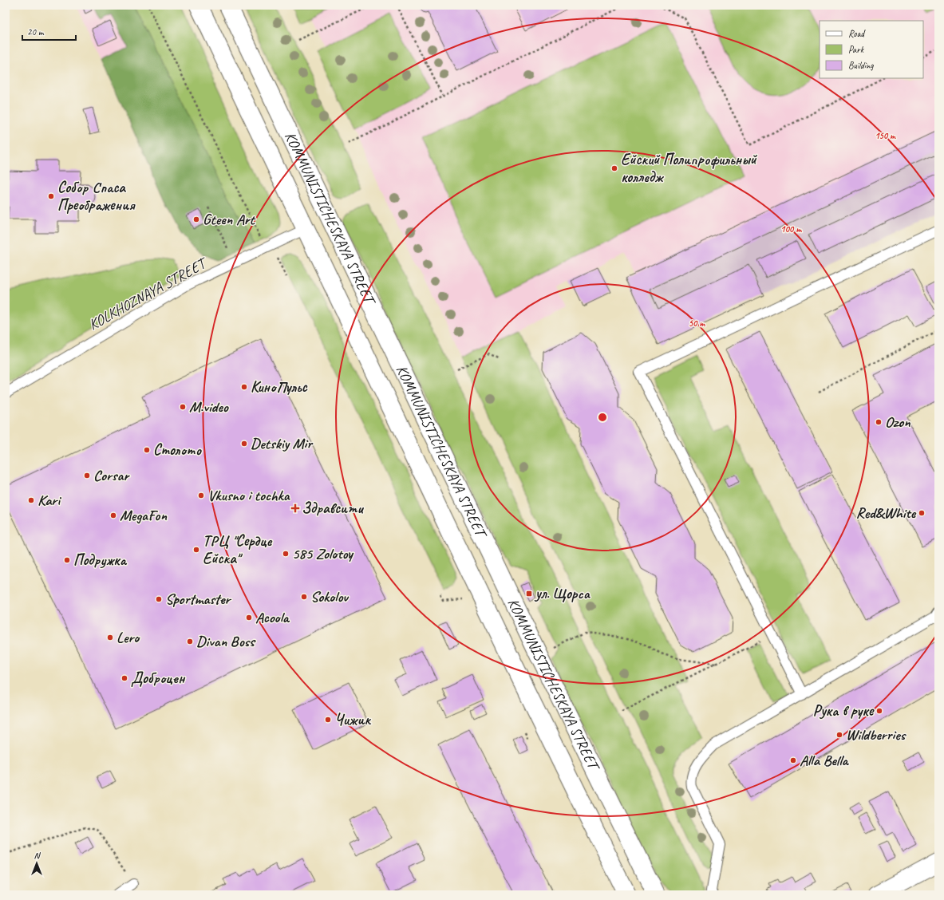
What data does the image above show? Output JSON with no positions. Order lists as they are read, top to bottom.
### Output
{
  "streets": {
    "main road": ["KOMMUNISTICHESKAYA STREET"],
    "lane": ["KOLKHOZNAYA STREET"]
  },
  "crossings": [
    ["KOMMUNISTICHESKAYA STREET", "KOLKHOZNAYA STREET"]
  ],
  "places": {
    "other": [
      "Ейский Полипрофильный колледж",
      "Собор Спаса Преображения",
      "Gteen Art",
      "КиноПульс",
      "M.video",
      "Ozon",
      "Detskiy Mir",
      "Столото",
      "Corsar",
      "Vkusno i tochka",
      "Kari",
      "Red&White",
      "MegaFon",
      "ТРЦ \"Сердце Ейска\"",
      "585 Zolotoy",
      "Подружка",
      "Sokolov",
      "Sportmaster",
      "Acoola",
      "Lero",
      "Divan Boss",
      "Доброцен",
      "Рука в руке",
      "Чижик",
      "Wildberries",
      "Alla Bella"
    ],
    "health": ["Здравсити"],
    "transit": ["ул. Щорса"]
  },
  "legend": ["Road", "Park", "Building"],
  "scale_bar": "20 m",
  "north": "top",
  "rings": ["150 m", "100 m", "50 m"]
}
